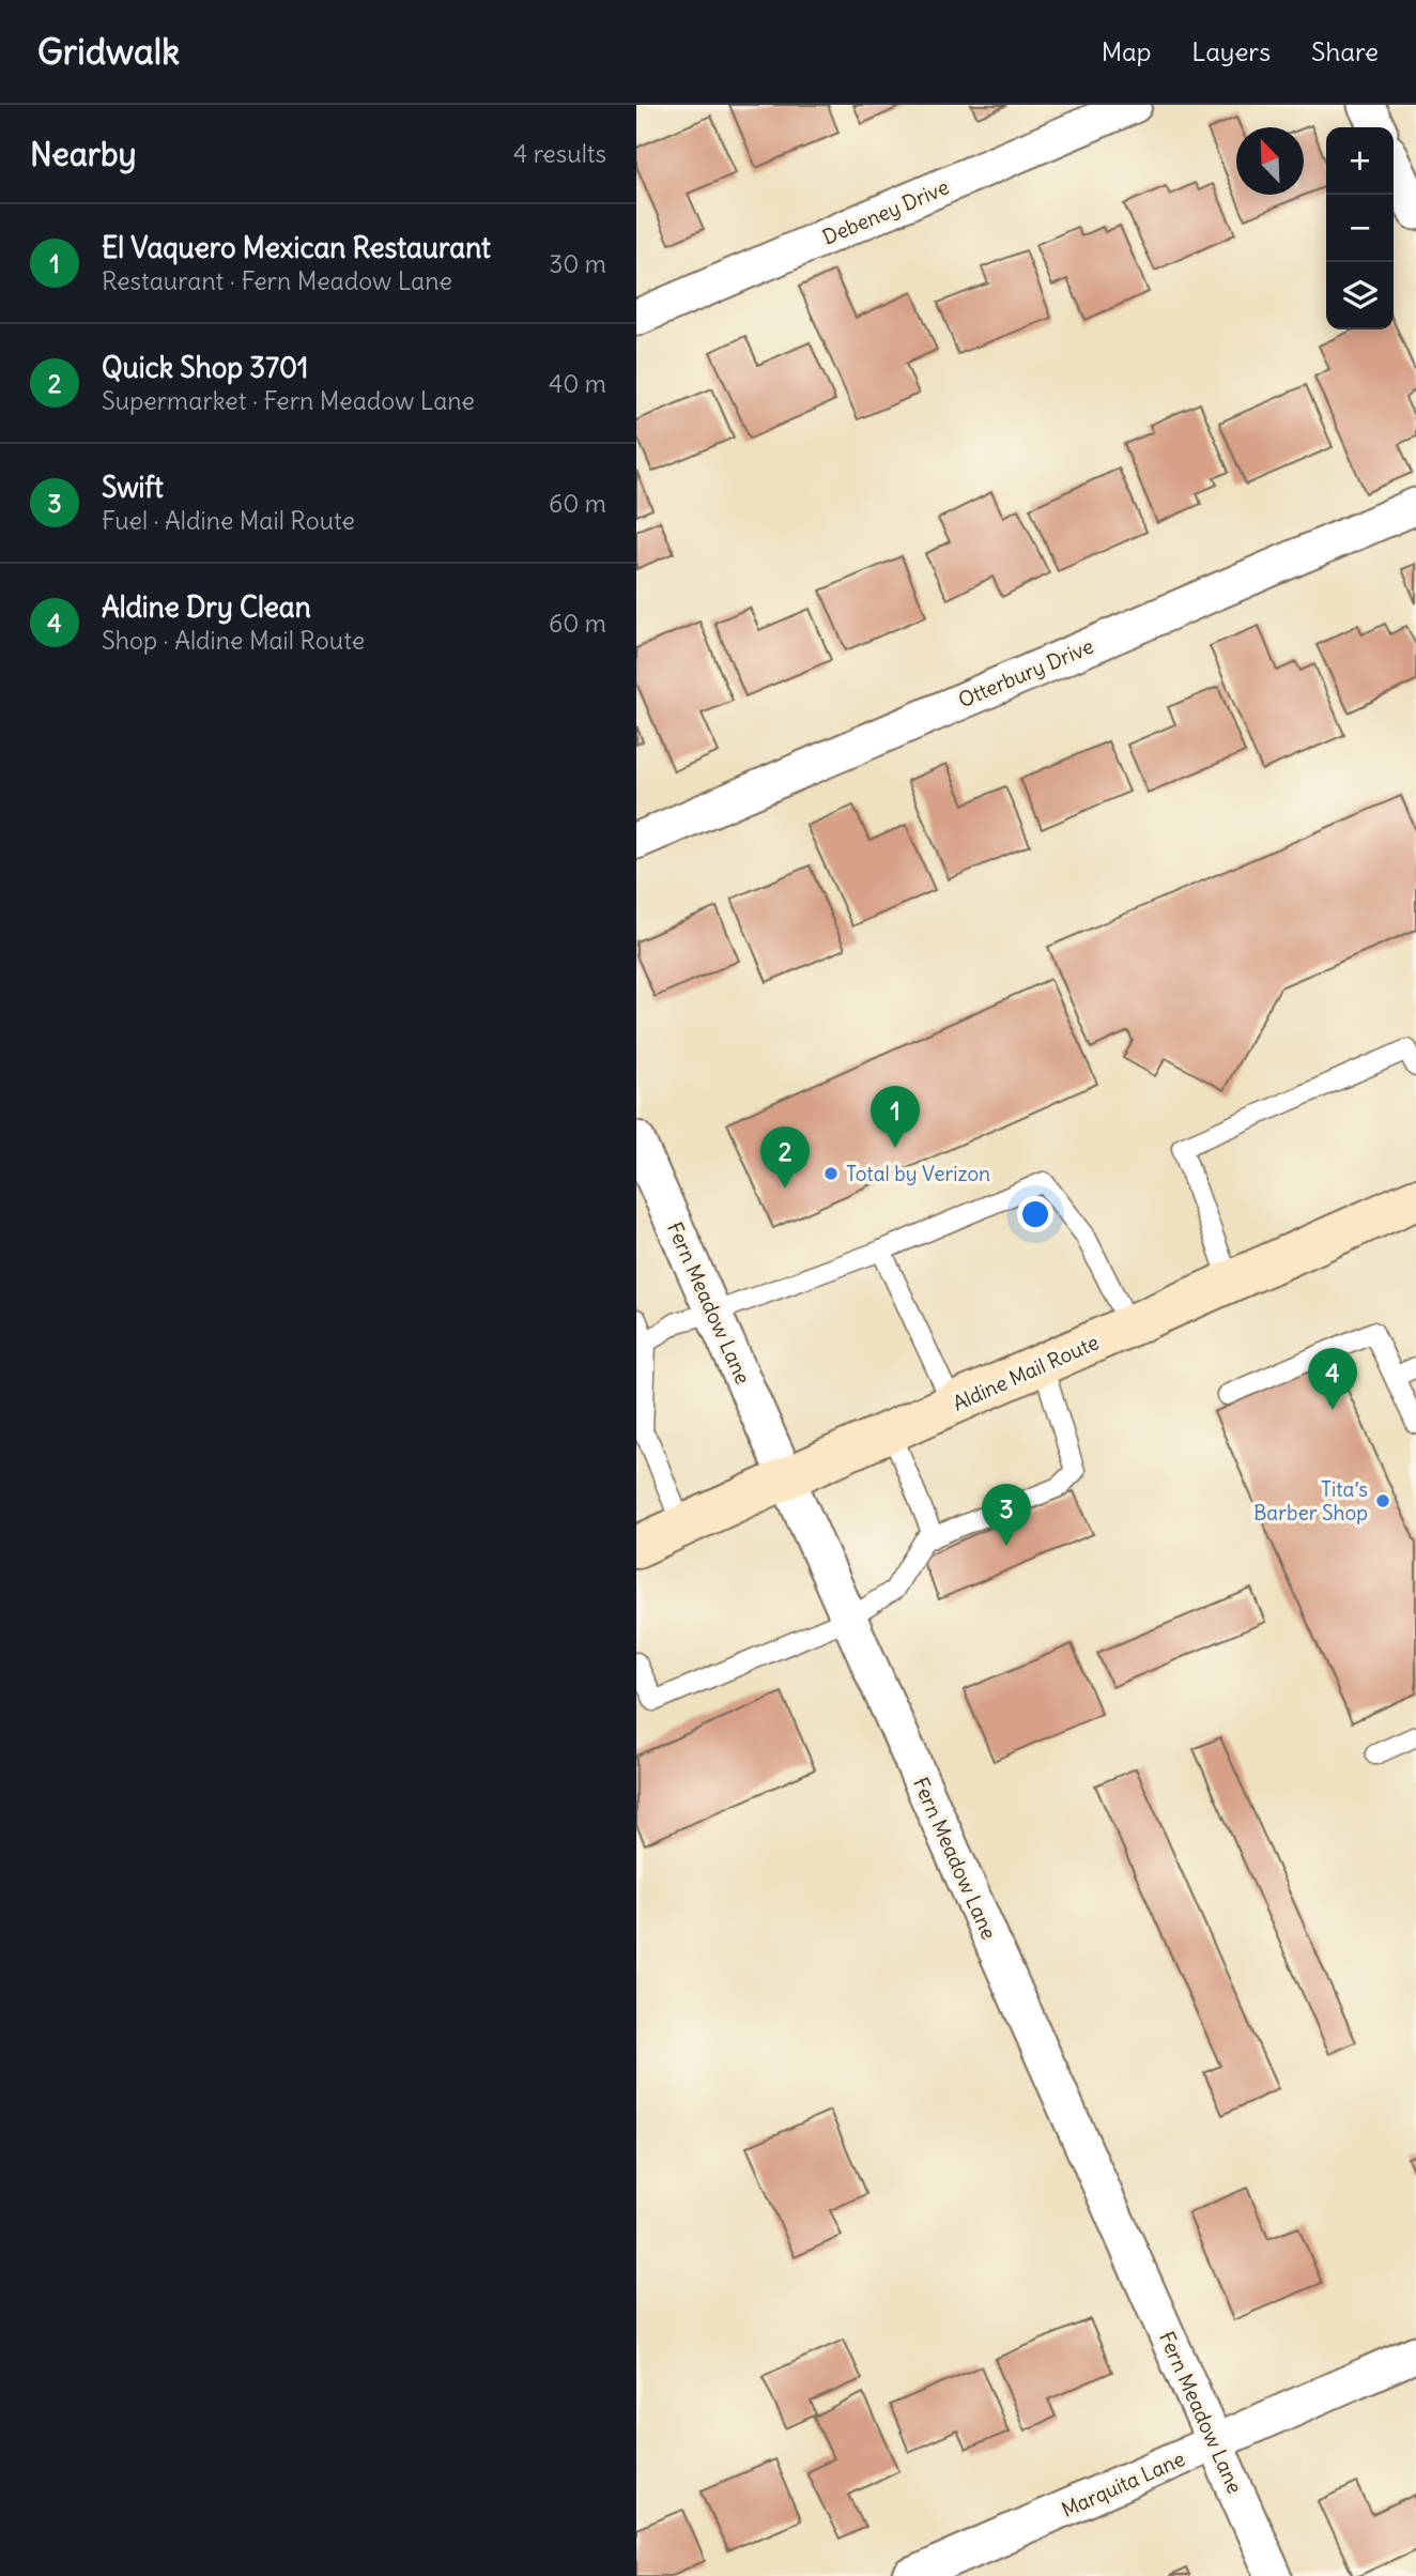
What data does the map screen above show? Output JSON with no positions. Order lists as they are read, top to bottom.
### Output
{
  "streets": {
    "main road": ["Aldine Mail Route"],
    "street": [
      "Debeney Drive",
      "Otterbury Drive",
      "Fern Meadow Lane",
      "Marquita Lane"
    ]
  },
  "crossings": [
    ["Fern Meadow Lane", "Aldine Mail Route"],
    ["Fern Meadow Lane", "Marquita Lane"]
  ],
  "places": ["Total by Verizon", "Tita’s Barber Shop"],
  "north": "top left",
  "page": {
    "header": "Gridwalk",
    "nav": ["Map", "Layers", "Share"],
    "heading": ["Nearby", "4 results"],
    "map_buttons": ["+", "−"],
    "list": [
      {
        "mark": "1",
        "name": "El Vaquero Mexican Restaurant",
        "note": "Restaurant · Fern Meadow Lane",
        "value": "30 m"
      },
      {
        "mark": "2",
        "name": "Quick Shop 3701",
        "note": "Supermarket · Fern Meadow Lane",
        "value": "40 m"
      },
      {
        "mark": "3",
        "name": "Swift",
        "note": "Fuel · Aldine Mail Route",
        "value": "60 m"
      },
      {
        "mark": "4",
        "name": "Aldine Dry Clean",
        "note": "Shop · Aldine Mail Route",
        "value": "60 m"
      }
    ],
    "pins": [
      "1",
      "2",
      "4",
      "3"
    ]
  }
}
